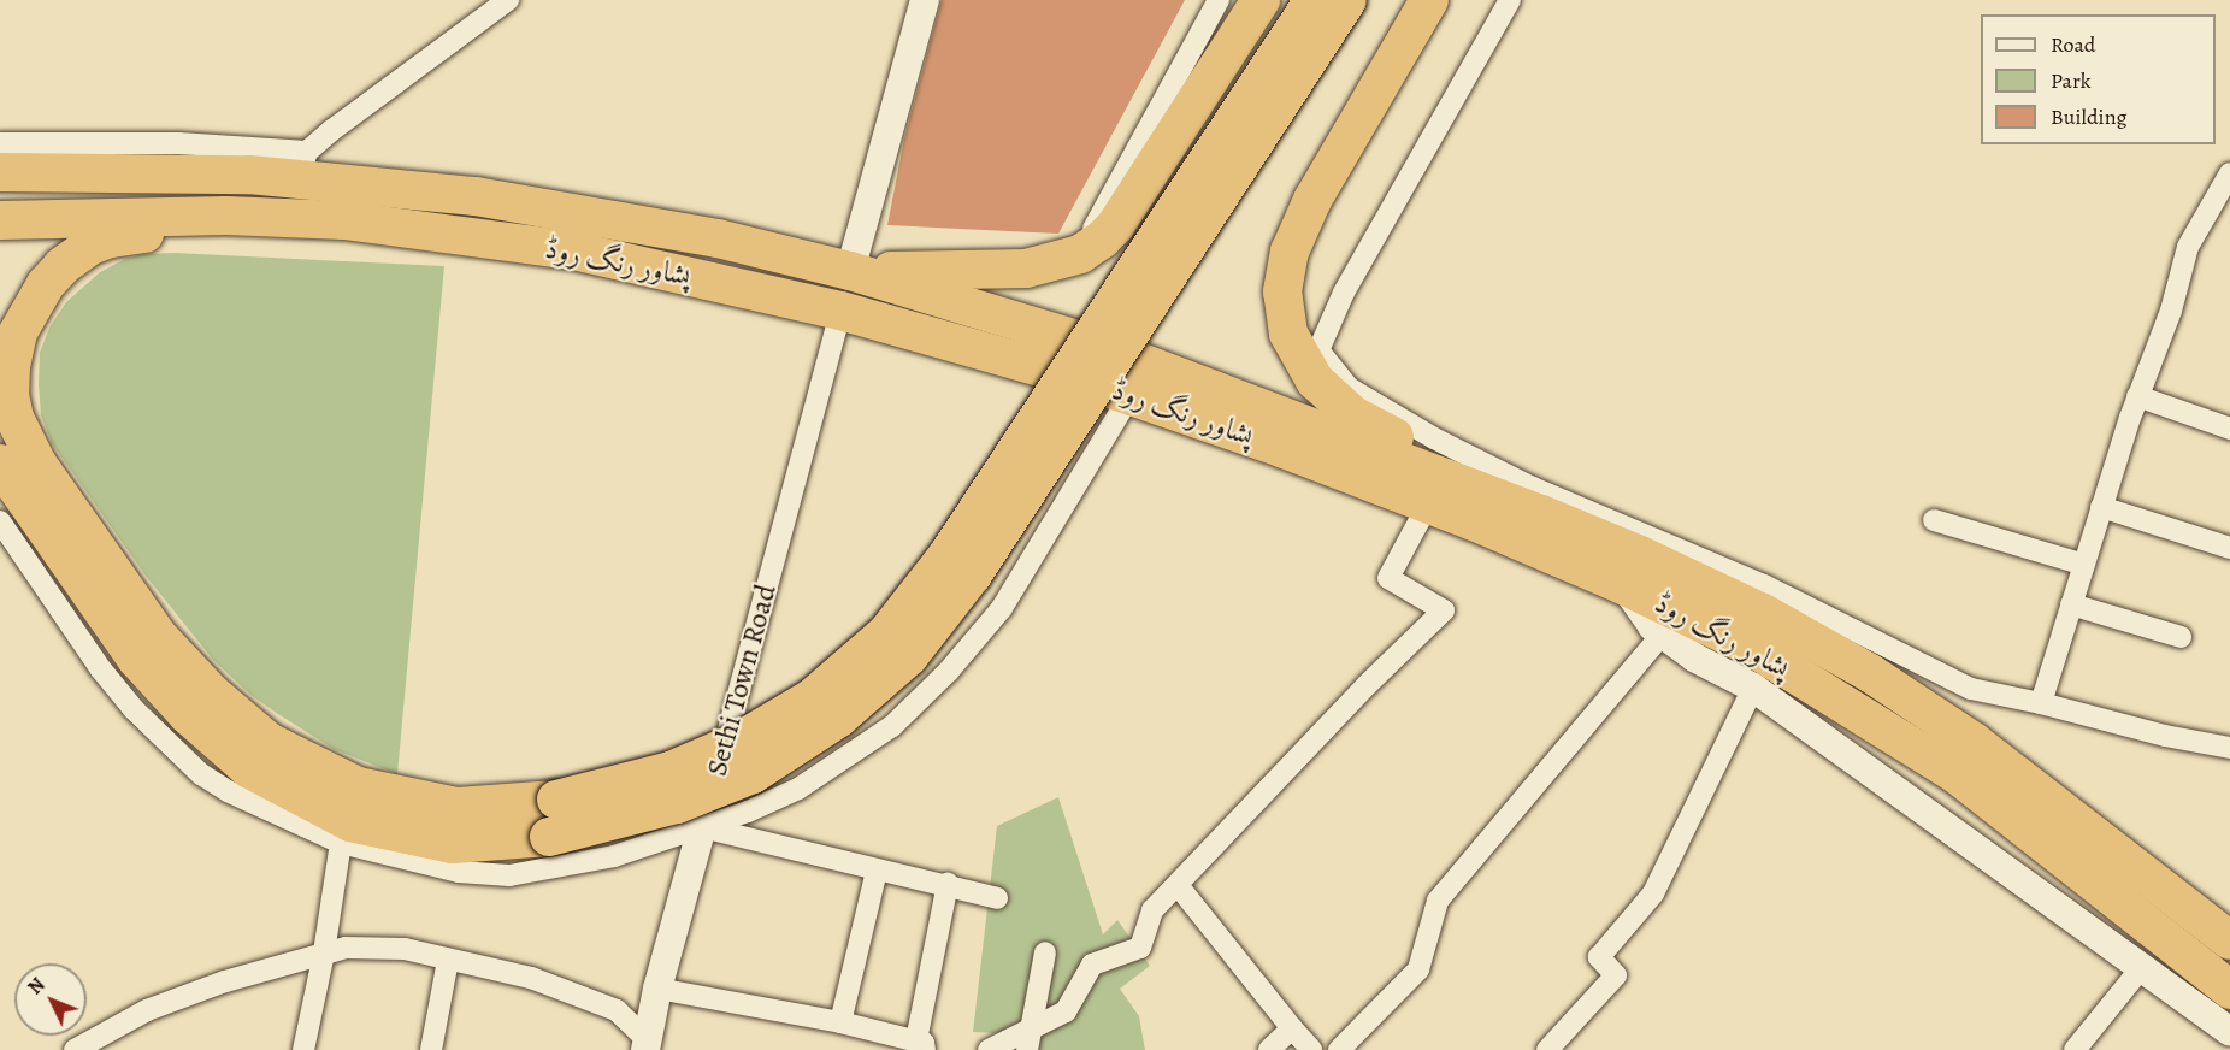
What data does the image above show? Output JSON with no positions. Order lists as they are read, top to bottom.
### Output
{
  "streets": {
    "highway": ["پشاور رنگ روڈ"],
    "street": ["Sethi Town Road"]
  },
  "crossings": [
    ["پشاور رنگ روڈ", "Sethi Town Road"]
  ],
  "legend": ["Road", "Park", "Building"],
  "north": "top left"
}
